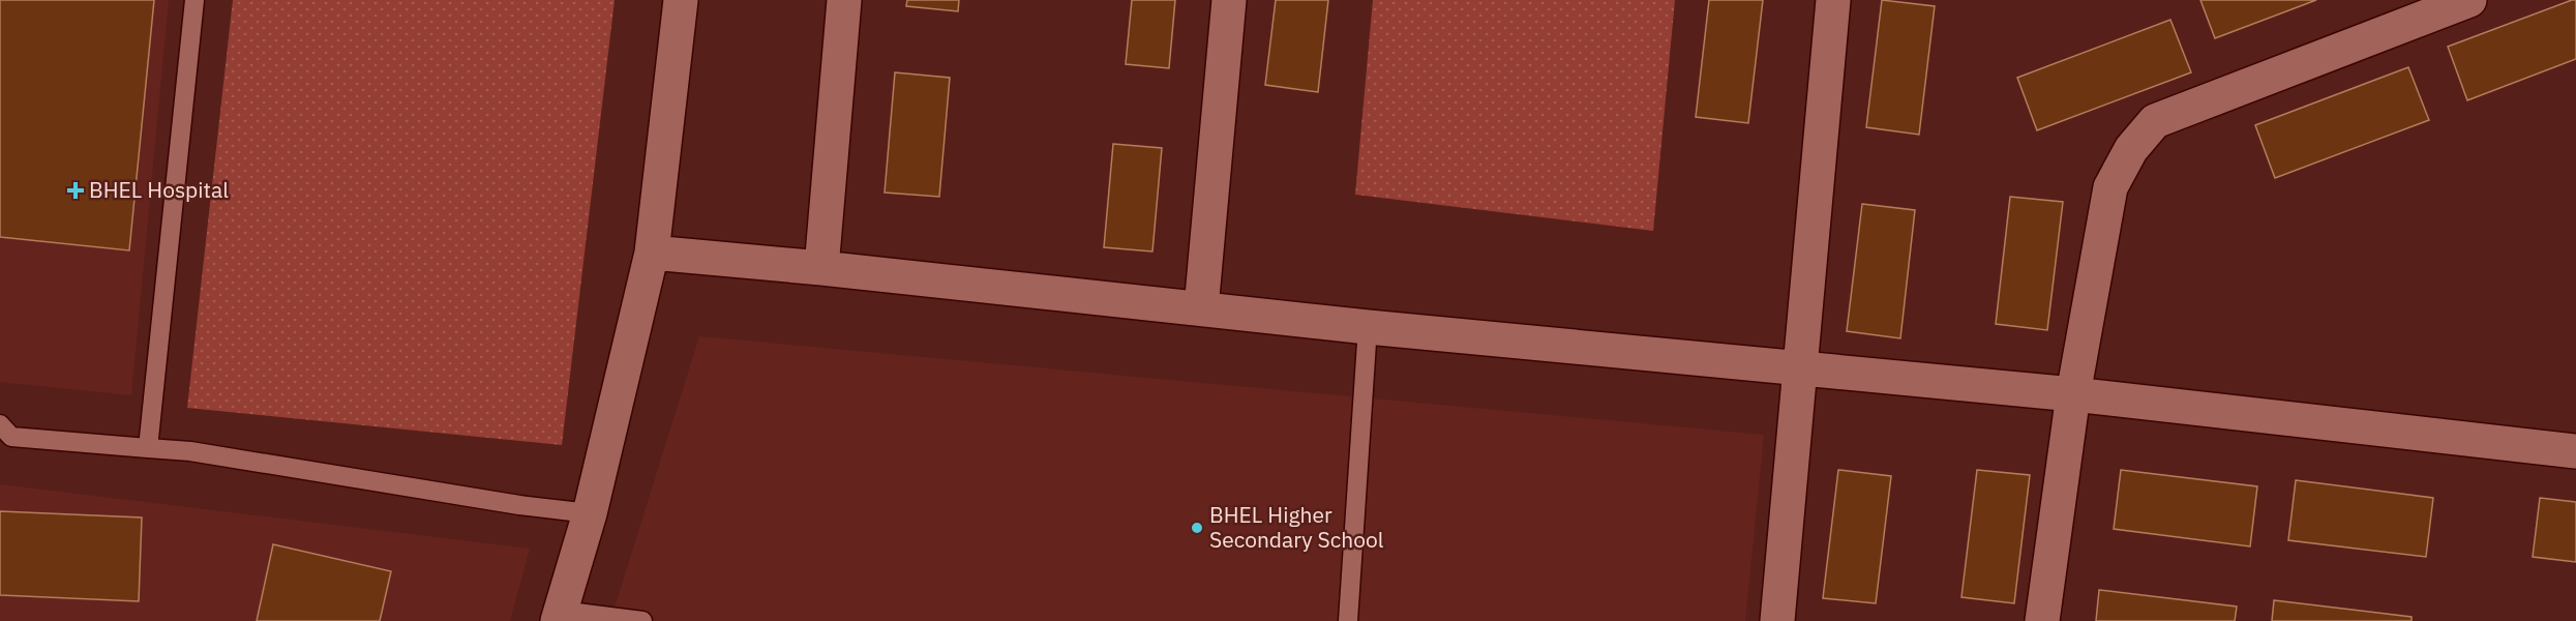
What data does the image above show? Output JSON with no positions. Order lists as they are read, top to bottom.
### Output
{
  "places": {
    "health": ["BHEL Hospital"],
    "other": ["BHEL Higher Secondary School"]
  }
}
